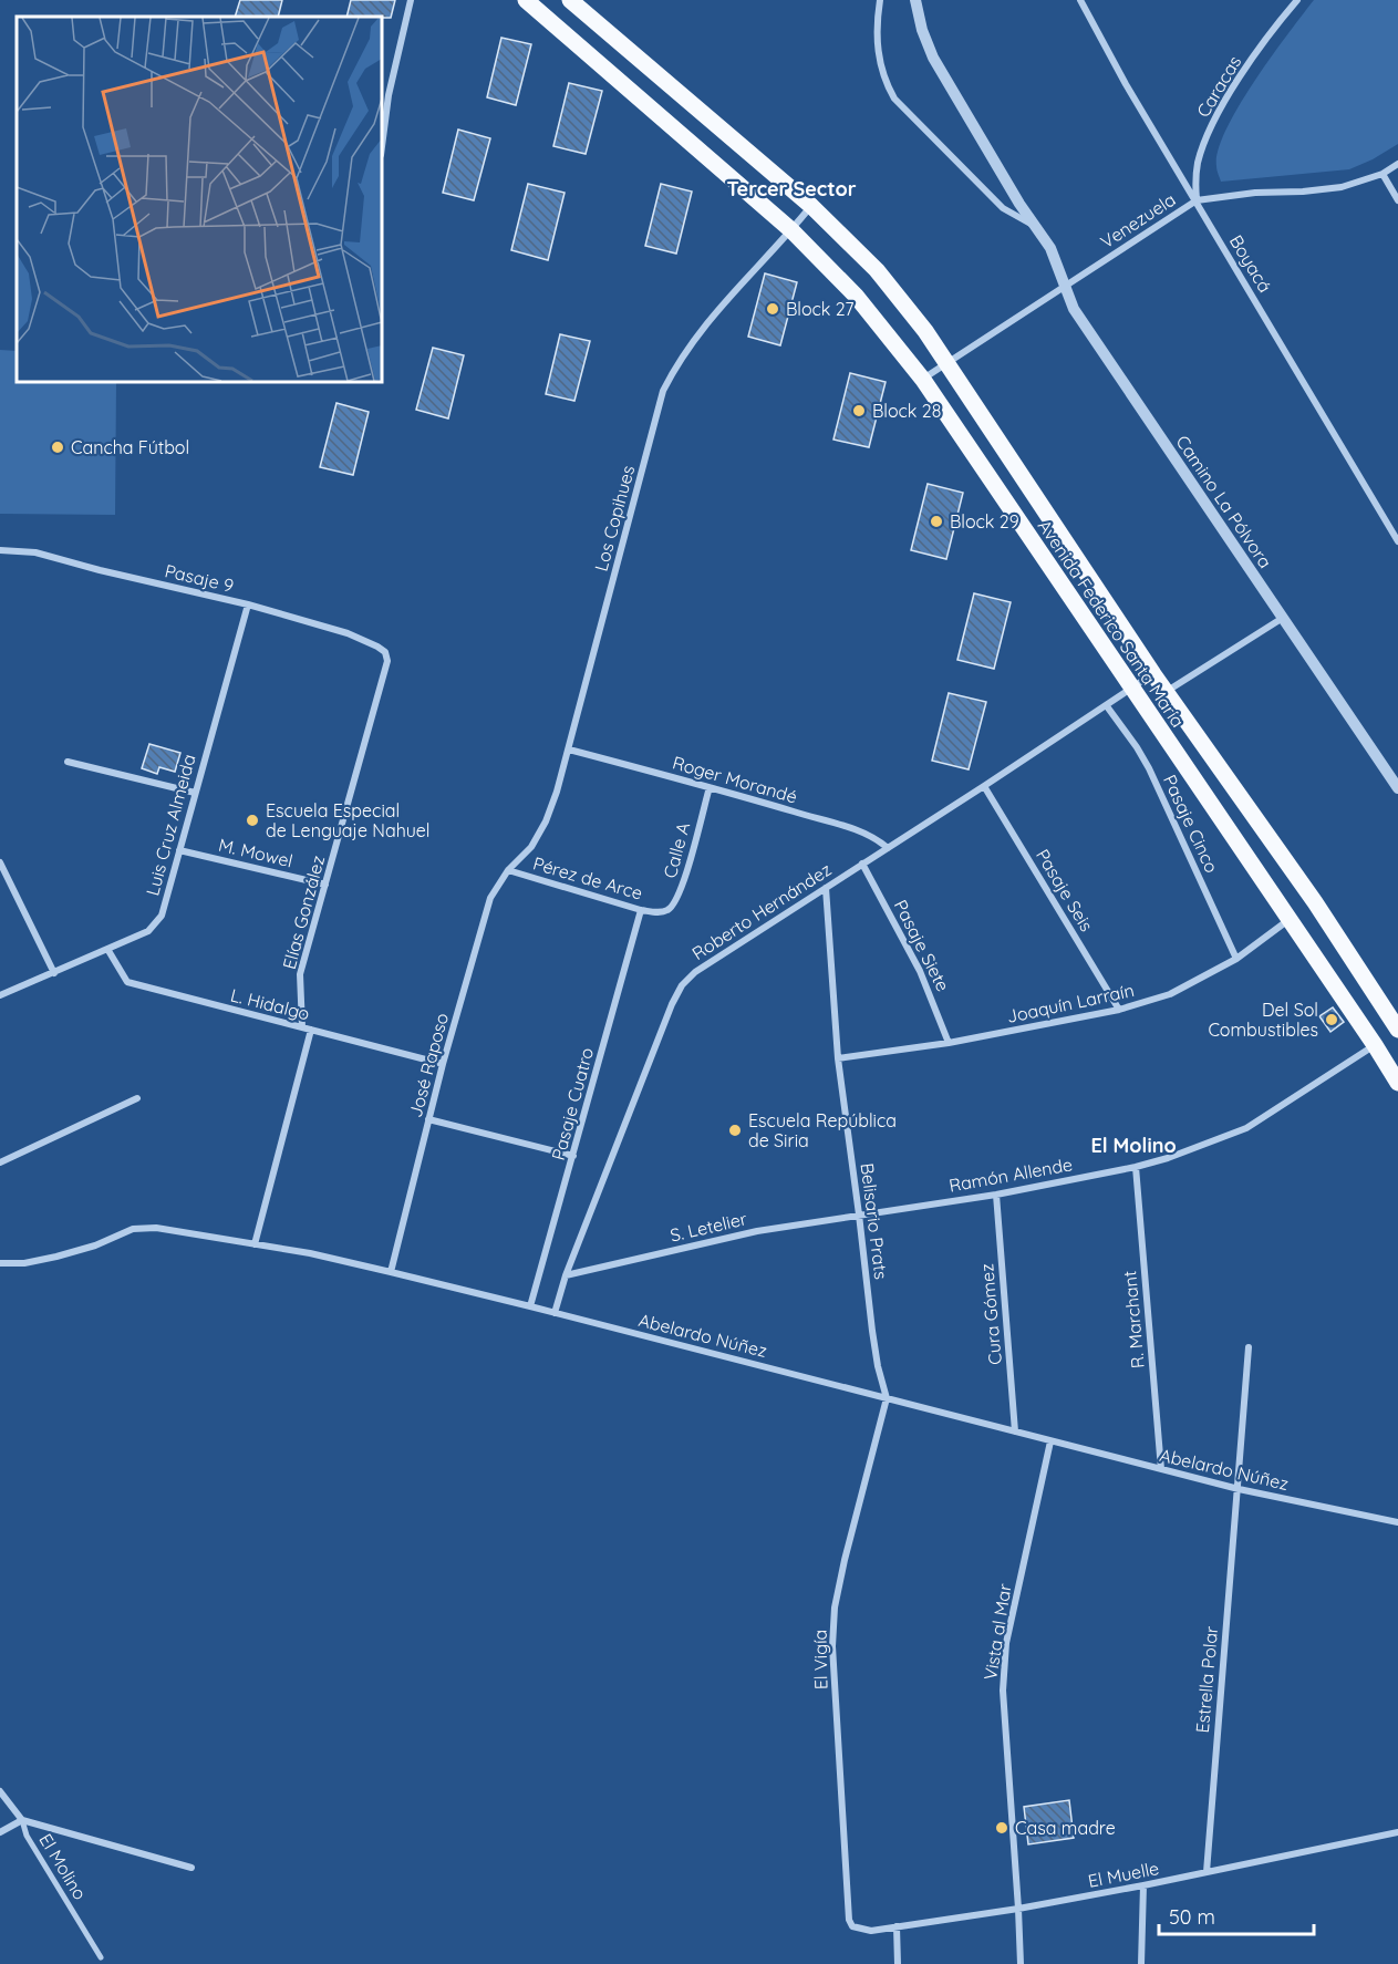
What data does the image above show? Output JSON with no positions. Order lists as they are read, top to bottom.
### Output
{
  "streets": {
    "main road": ["Avenida Federico Santa María"],
    "street": [
      "Caracas",
      "Venezuela",
      "Boyacá",
      "Camino La Pólvora",
      "Los Copihues",
      "Pasaje 9",
      "Roger Morandé",
      "Pasaje Cinco",
      "Luis Cruz Almeida",
      "Calle A",
      "M. Mowel",
      "Pérez de Arce",
      "Pasaje Seis",
      "Roberto Hernández",
      "Elías González",
      "Pasaje Siete",
      "Joaquín Larraín",
      "L. Hidalgo",
      "José Raposo",
      "Pasaje Cuatro",
      "Ramón Allende",
      "Belisario Prats",
      "S. Letelier",
      "Cura Gómez",
      "R. Marchant",
      "Abelardo Núñez",
      "Vista al Mar",
      "El Vigía",
      "Estrella Polar",
      "El Molino",
      "El Muelle"
    ]
  },
  "crossings": [
    ["Caracas", "Venezuela"],
    ["Caracas", "Boyacá"],
    ["Venezuela", "Boyacá"],
    ["Venezuela", "Camino La Pólvora"],
    ["Venezuela", "Avenida Federico Santa María"],
    ["Los Copihues", "Avenida Federico Santa María"],
    ["Los Copihues", "Roger Morandé"],
    ["Los Copihues", "Pérez de Arce"],
    ["Los Copihues", "José Raposo"],
    ["Pasaje 9", "Luis Cruz Almeida"],
    ["Pasaje 9", "Elías González"],
    ["Avenida Federico Santa María", "Roberto Hernández"],
    ["Avenida Federico Santa María", "Joaquín Larraín"],
    ["Avenida Federico Santa María", "Ramón Allende"],
    ["Roger Morandé", "Calle A"],
    ["Roger Morandé", "Roberto Hernández"],
    ["Pasaje Cinco", "Roberto Hernández"],
    ["Pasaje Cinco", "Joaquín Larraín"],
    ["Luis Cruz Almeida", "M. Mowel"],
    ["Luis Cruz Almeida", "L. Hidalgo"],
    ["Calle A", "Pérez de Arce"],
    ["M. Mowel", "Elías González"],
    ["Pérez de Arce", "José Raposo"],
    ["Pérez de Arce", "Pasaje Cuatro"],
    ["Pasaje Seis", "Roberto Hernández"],
    ["Pasaje Seis", "Joaquín Larraín"],
    ["Roberto Hernández", "Pasaje Siete"],
    ["Roberto Hernández", "Belisario Prats"],
    ["Roberto Hernández", "S. Letelier"],
    ["Roberto Hernández", "Abelardo Núñez"],
    ["Elías González", "L. Hidalgo"],
    ["Elías González", "Abelardo Núñez"],
    ["Pasaje Siete", "Joaquín Larraín"],
    ["Joaquín Larraín", "Belisario Prats"],
    ["L. Hidalgo", "José Raposo"],
    ["José Raposo", "Abelardo Núñez"],
    ["Pasaje Cuatro", "Abelardo Núñez"],
    ["Ramón Allende", "Belisario Prats"],
    ["Ramón Allende", "S. Letelier"],
    ["Ramón Allende", "Cura Gómez"],
    ["Ramón Allende", "R. Marchant"],
    ["Belisario Prats", "S. Letelier"],
    ["Belisario Prats", "Abelardo Núñez"],
    ["Belisario Prats", "El Vigía"],
    ["Cura Gómez", "Abelardo Núñez"],
    ["R. Marchant", "Abelardo Núñez"],
    ["Abelardo Núñez", "Vista al Mar"],
    ["Abelardo Núñez", "El Vigía"],
    ["Abelardo Núñez", "Estrella Polar"],
    ["Vista al Mar", "El Muelle"],
    ["El Vigía", "El Muelle"],
    ["Estrella Polar", "El Muelle"]
  ],
  "districts": ["Tercer Sector", "El Molino"],
  "places": [
    "Block 27",
    "Block 28",
    "Cancha Fútbol",
    "Block 29",
    "Escuela Especial de Lenguaje Nahuel",
    "Del Sol Combustibles",
    "Escuela República de Siria",
    "Casa madre"
  ],
  "scale_bar": "50 m"
}
